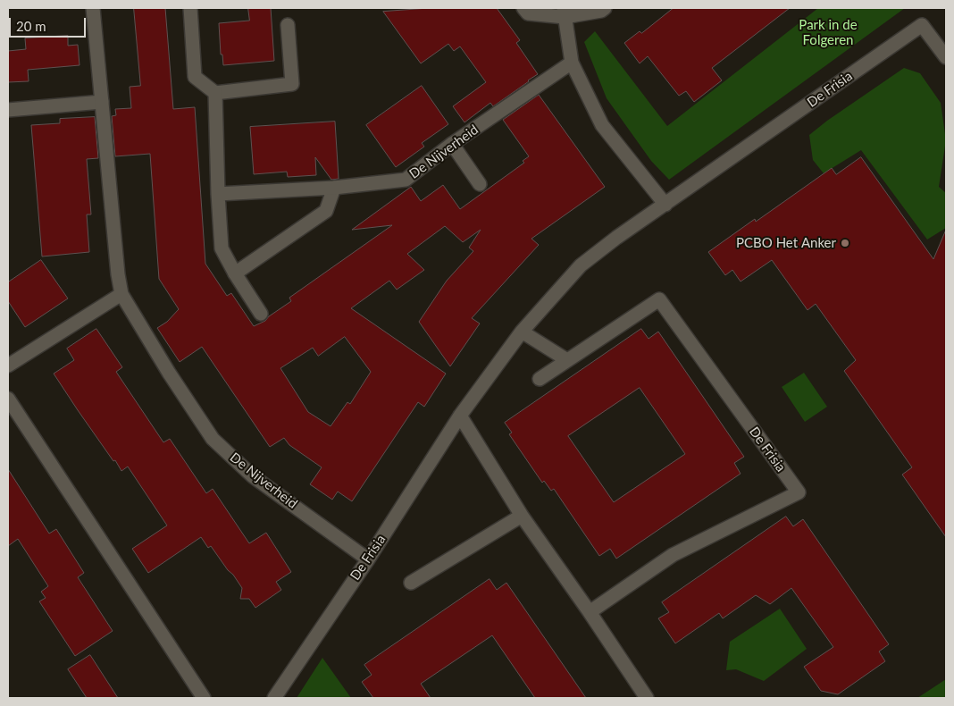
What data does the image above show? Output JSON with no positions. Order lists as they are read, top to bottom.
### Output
{
  "streets": {
    "street": ["De Frisia", "De Nijverheid"]
  },
  "crossings": [
    ["De Frisia", "De Nijverheid"]
  ],
  "parks": ["Park in de Folgeren"],
  "places": ["PCBO Het Anker"],
  "scale_bar": "20 m"
}
